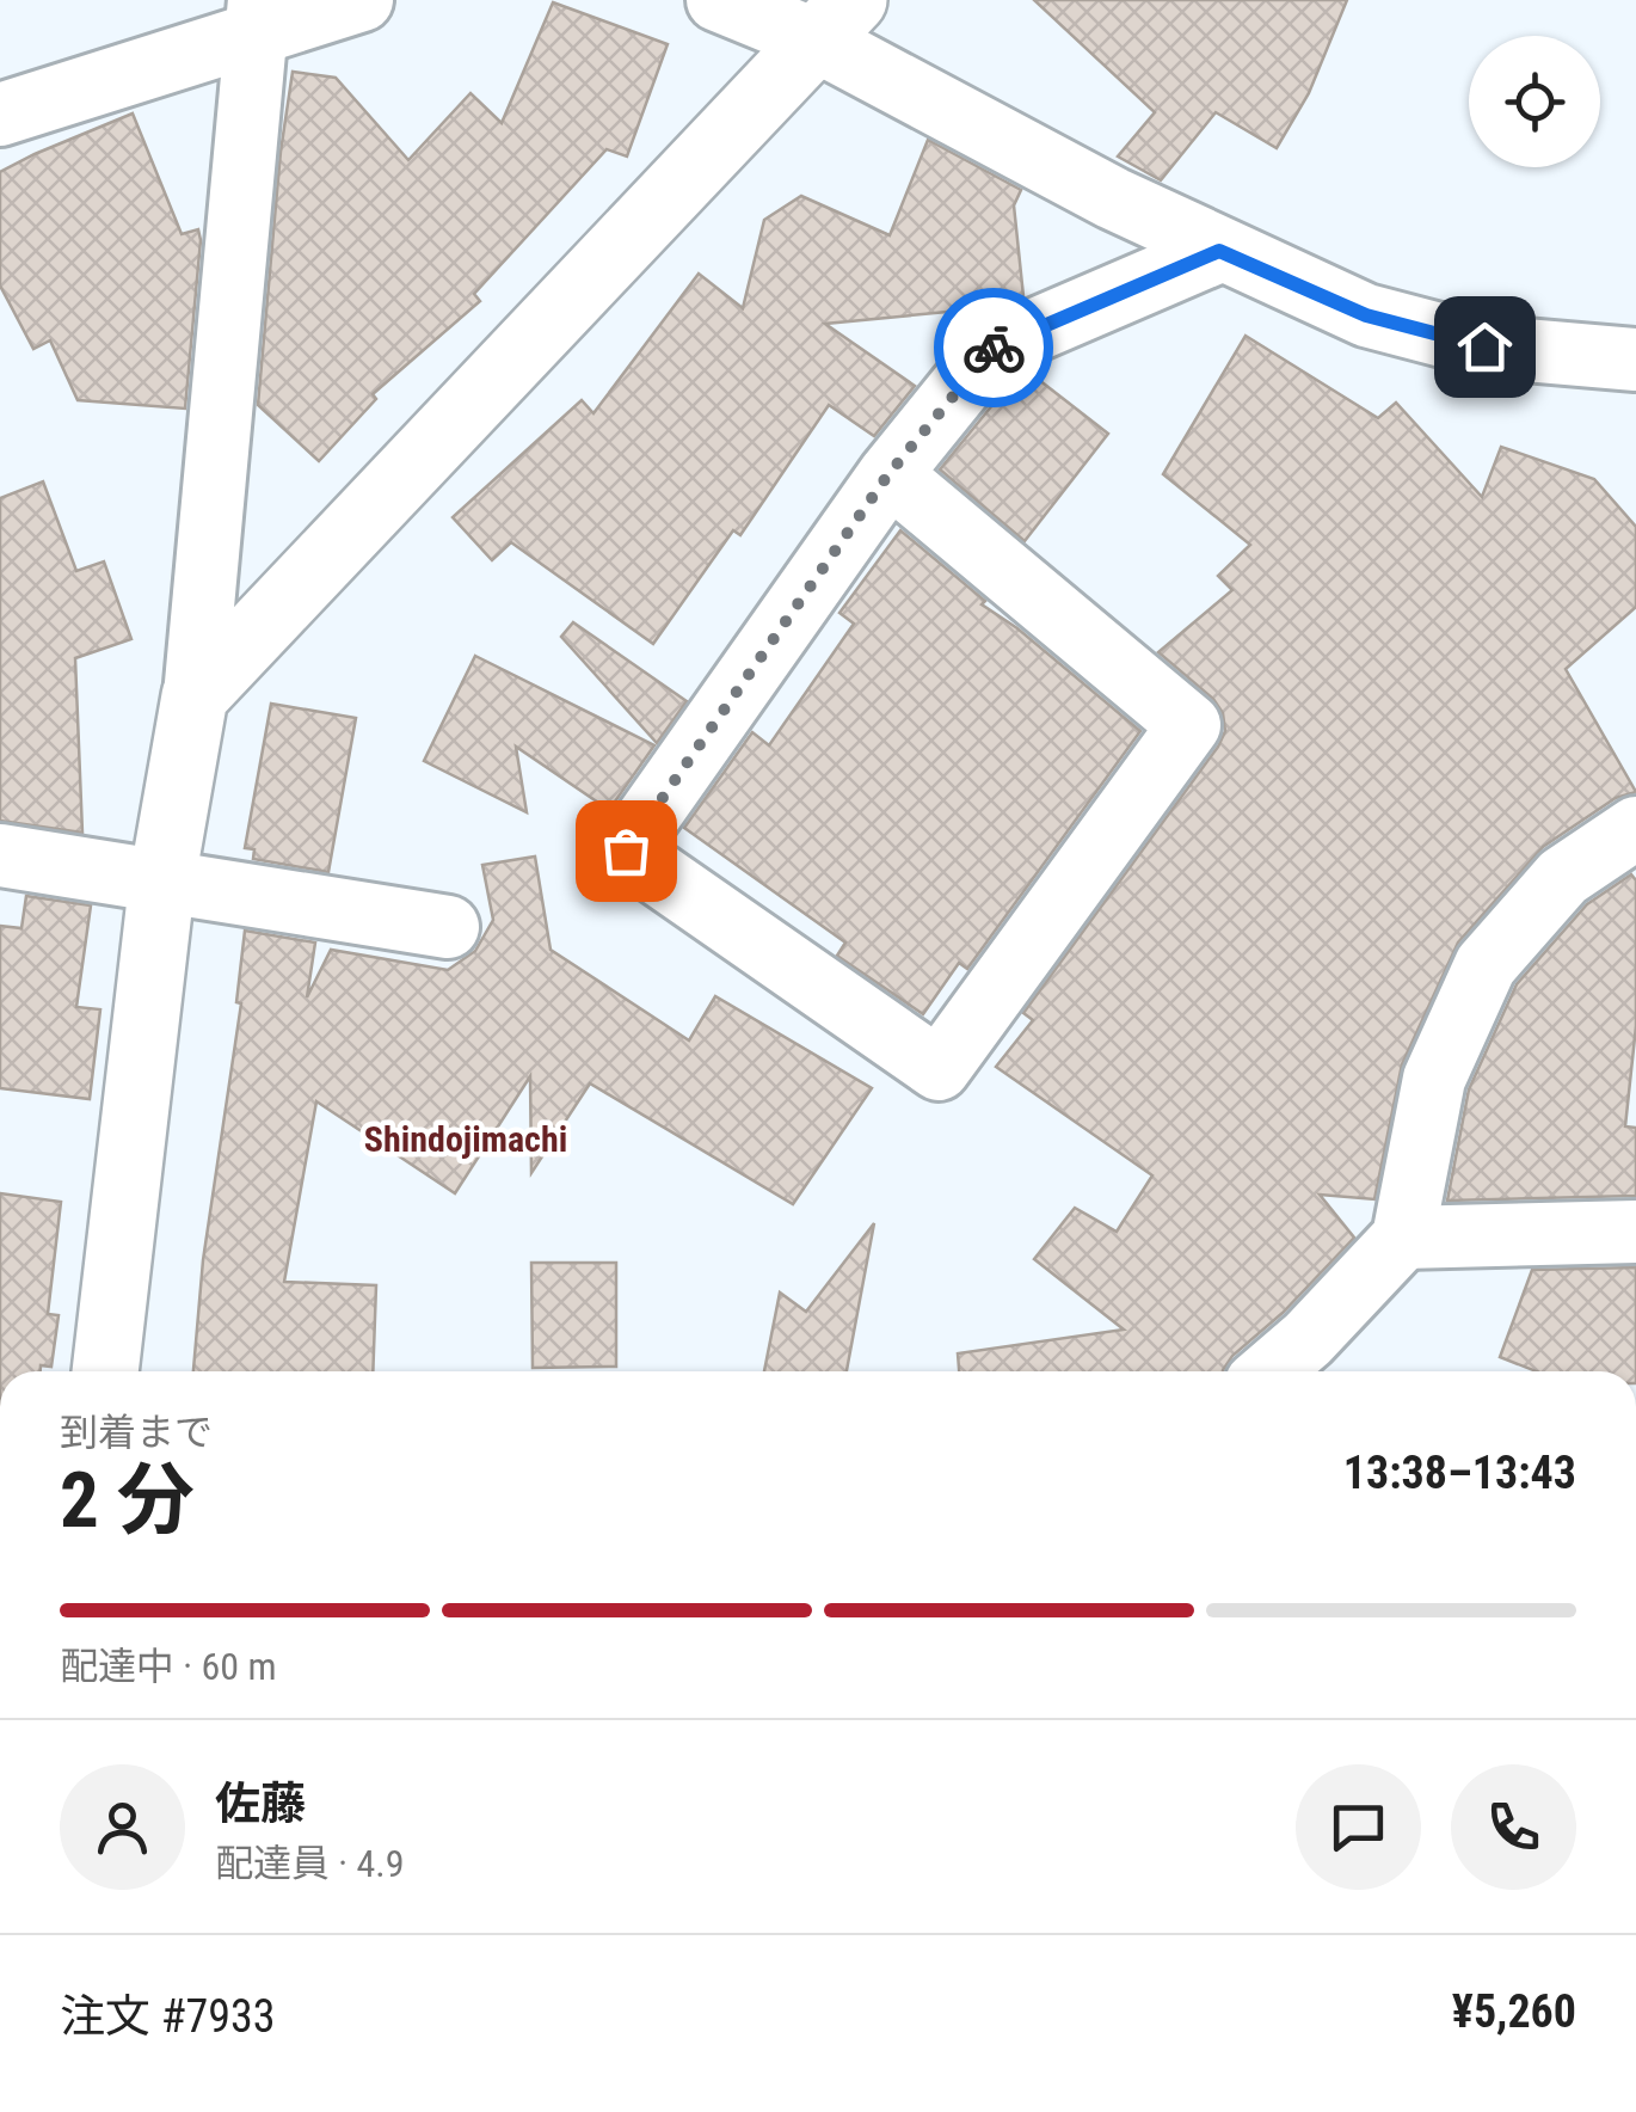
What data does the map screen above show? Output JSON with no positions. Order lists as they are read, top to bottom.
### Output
{
  "districts": ["Shindojimachi"],
  "page": {
    "heading": ["2 分", "到着まで", "13:38–13:43"],
    "panel": [
      "佐藤",
      "配達員 · 4.9",
      "注文 #7933",
      "¥5,260"
    ],
    "bar": "配達中 · 60 m"
  }
}
